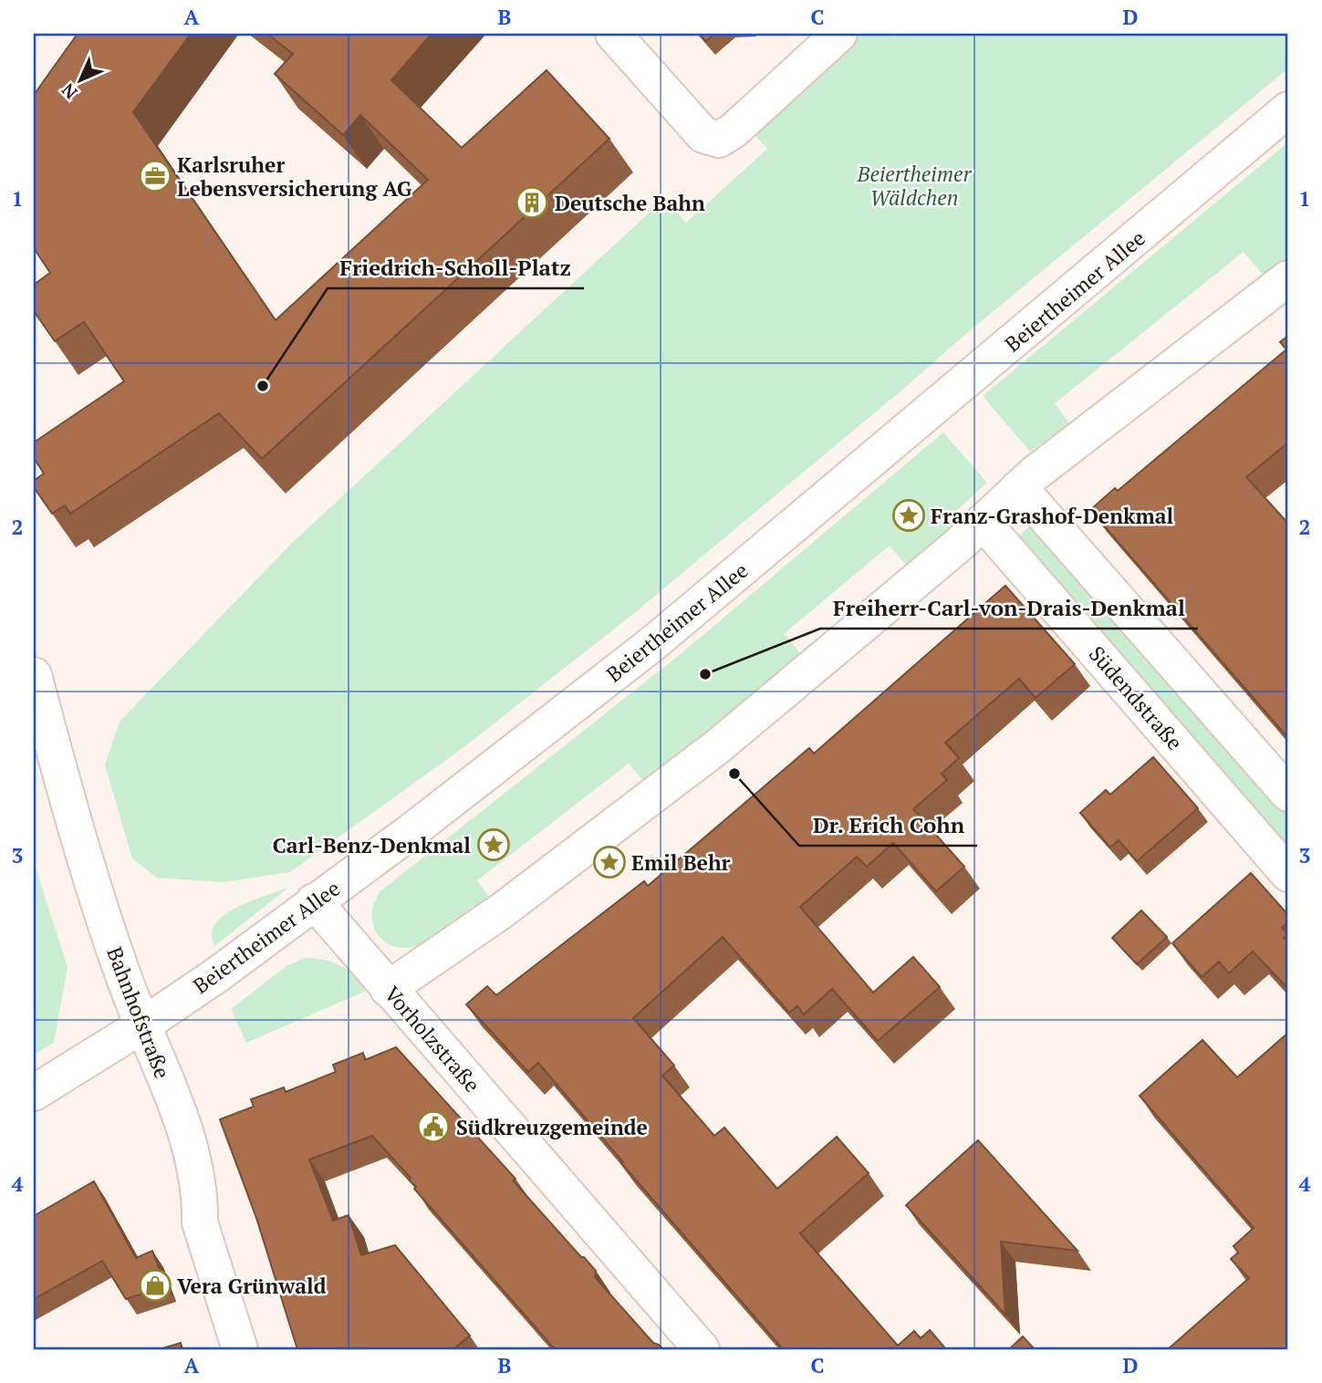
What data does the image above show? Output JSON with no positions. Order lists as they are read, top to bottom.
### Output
{
  "streets": {
    "street": [
      "Beiertheimer Allee",
      "Südendstraße",
      "Bahnhofstraße",
      "Vorholzstraße"
    ]
  },
  "crossings": [
    ["Beiertheimer Allee", "Bahnhofstraße"],
    ["Beiertheimer Allee", "Vorholzstraße"]
  ],
  "parks": ["Beiertheimer Wäldchen"],
  "places": {
    "office": ["Karlsruher Lebensversicherung AG"],
    "building": ["Deutsche Bahn"],
    "other": ["Friedrich-Scholl-Platz", "Freiherr-Carl-von-Drais-Denkmal", "Dr. Erich Cohn"],
    "place": ["Franz-Grashof-Denkmal", "Carl-Benz-Denkmal", "Emil Behr"],
    "public building": ["Südkreuzgemeinde"],
    "shop": ["Vera Grünwald"]
  },
  "north": "bottom left",
  "grid": {
    "columns": [
      "A",
      "B",
      "C",
      "D"
    ],
    "rows": [
      "1",
      "2",
      "3",
      "4"
    ]
  }
}
